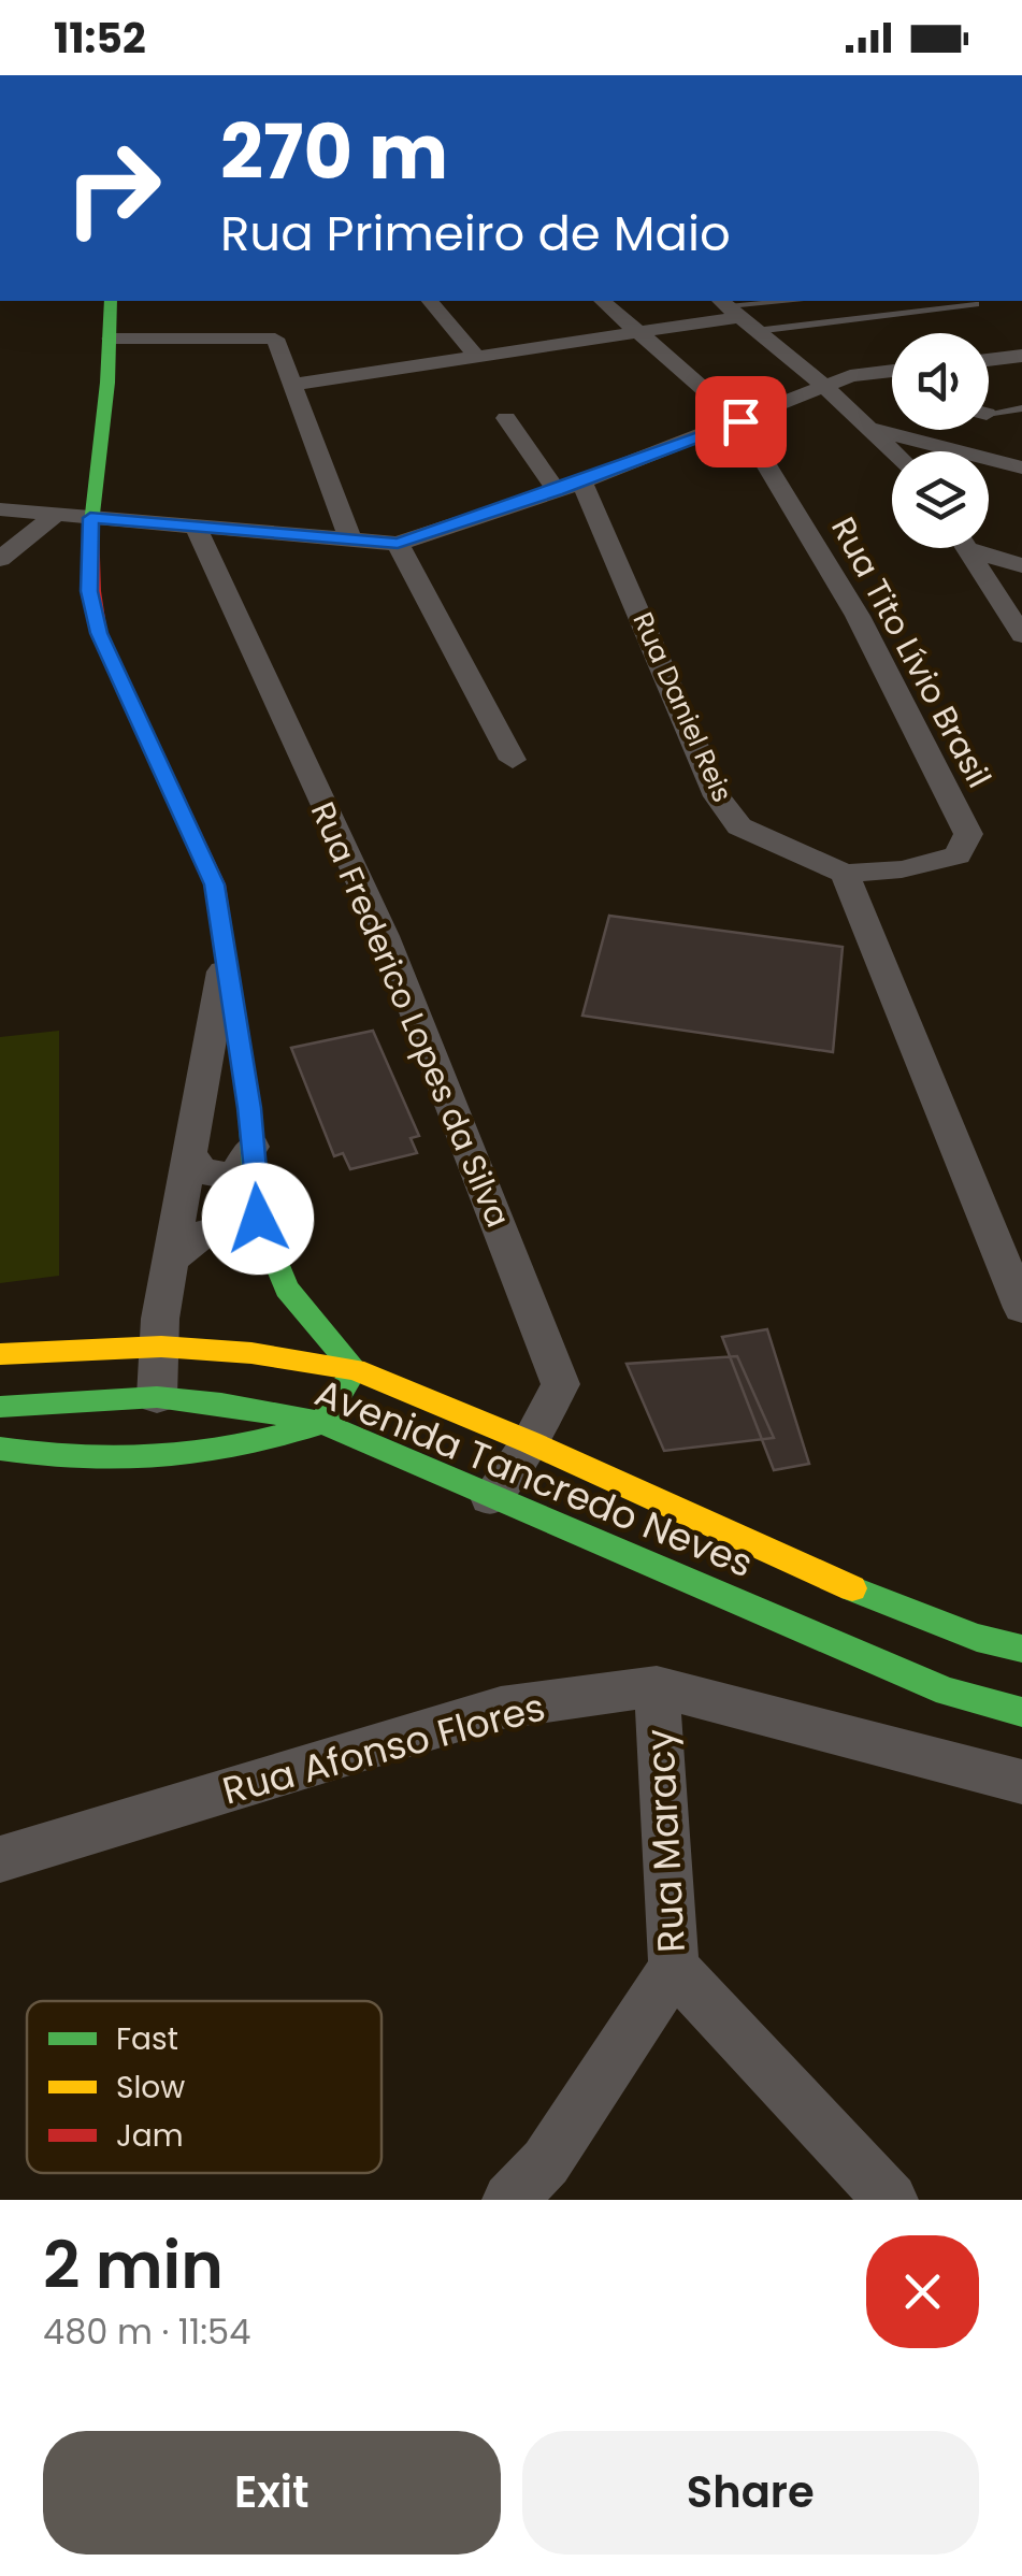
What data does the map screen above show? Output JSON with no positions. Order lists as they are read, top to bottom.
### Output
{
  "streets": {
    "street": [
      "Rua Tito Lívio Brasil",
      "Rua Daniel Reis",
      "Rua Frederico Lopes da Silva",
      "Avenida Tancredo Neves",
      "Rua Afonso Flores",
      "Rua Maracy"
    ]
  },
  "crossings": [
    ["Rua Tito Lívio Brasil", "Rua Daniel Reis"],
    ["Rua Frederico Lopes da Silva", "Avenida Tancredo Neves"],
    ["Rua Afonso Flores", "Rua Maracy"]
  ],
  "legend": ["Fast", "Slow", "Jam"],
  "page": {
    "status": "11:52",
    "turn": ["270 m", "Rua Primeiro de Maio"],
    "heading": ["2 min", "480 m · 11:54"],
    "buttons": ["Exit", "Share"]
  }
}
